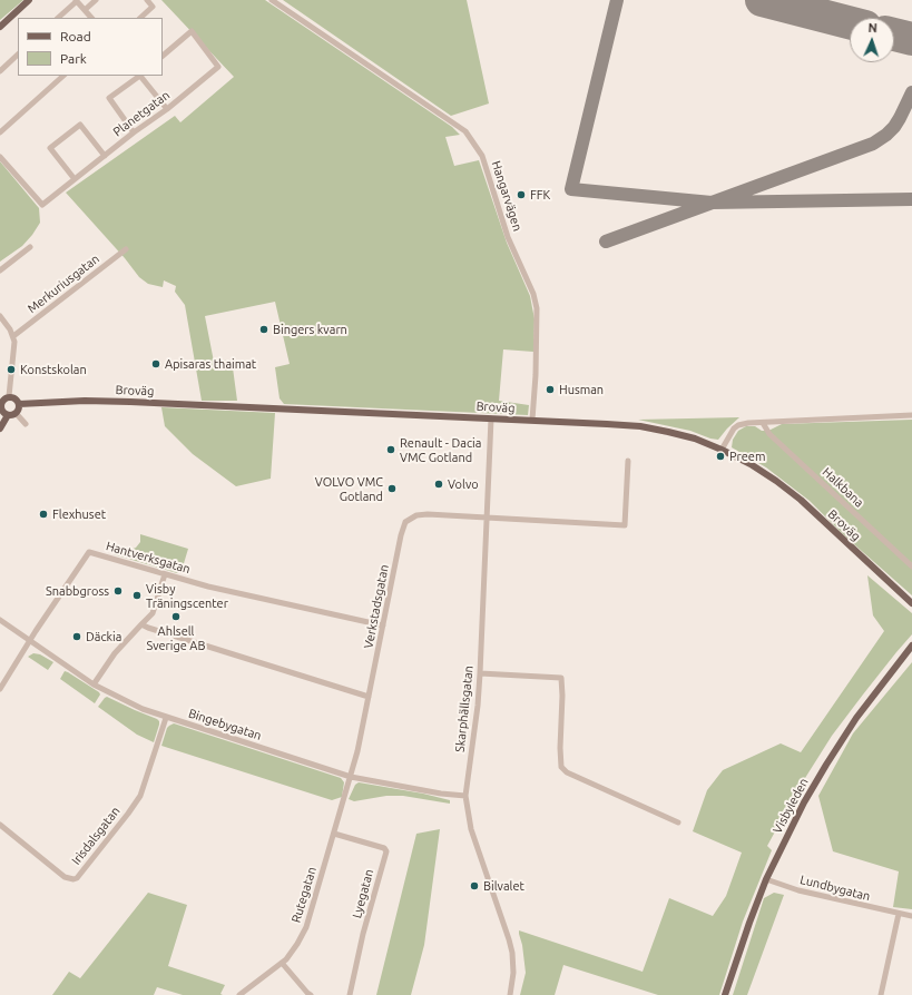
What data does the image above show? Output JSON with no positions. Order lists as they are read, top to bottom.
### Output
{
  "streets": {
    "main road": ["Broväg", "Visbyleden"],
    "street": [
      "Planetgatan",
      "Hangarvägen",
      "Merkuriusgatan",
      "Halkbana",
      "Hantverksgatan",
      "Verkstadsgatan",
      "Skarphällsgatan",
      "Bingebygatan",
      "Irisdalsgatan",
      "Lundbygatan",
      "Lyegatan",
      "Rutegatan"
    ]
  },
  "crossings": [
    ["Hangarvägen", "Broväg"],
    ["Broväg", "Skarphällsgatan"],
    ["Hantverksgatan", "Verkstadsgatan"],
    ["Hantverksgatan", "Bingebygatan"],
    ["Verkstadsgatan", "Skarphällsgatan"],
    ["Verkstadsgatan", "Bingebygatan"],
    ["Verkstadsgatan", "Rutegatan"],
    ["Skarphällsgatan", "Bingebygatan"],
    ["Bingebygatan", "Irisdalsgatan"],
    ["Bingebygatan", "Rutegatan"],
    ["Visbyleden", "Lundbygatan"],
    ["Lyegatan", "Rutegatan"]
  ],
  "places": [
    "FFK",
    "Bingers kvarn",
    "Apisaras thaimat",
    "Konstskolan",
    "Husman",
    "Renault - Dacia VMC Gotland",
    "Preem",
    "Volvo",
    "VOLVO VMC Gotland",
    "Flexhuset",
    "Snabbgross",
    "Visby Träningscenter",
    "Ahlsell Sverige AB",
    "Däckia",
    "Bilvalet"
  ],
  "legend": ["Road", "Park"],
  "north": "top"
}
